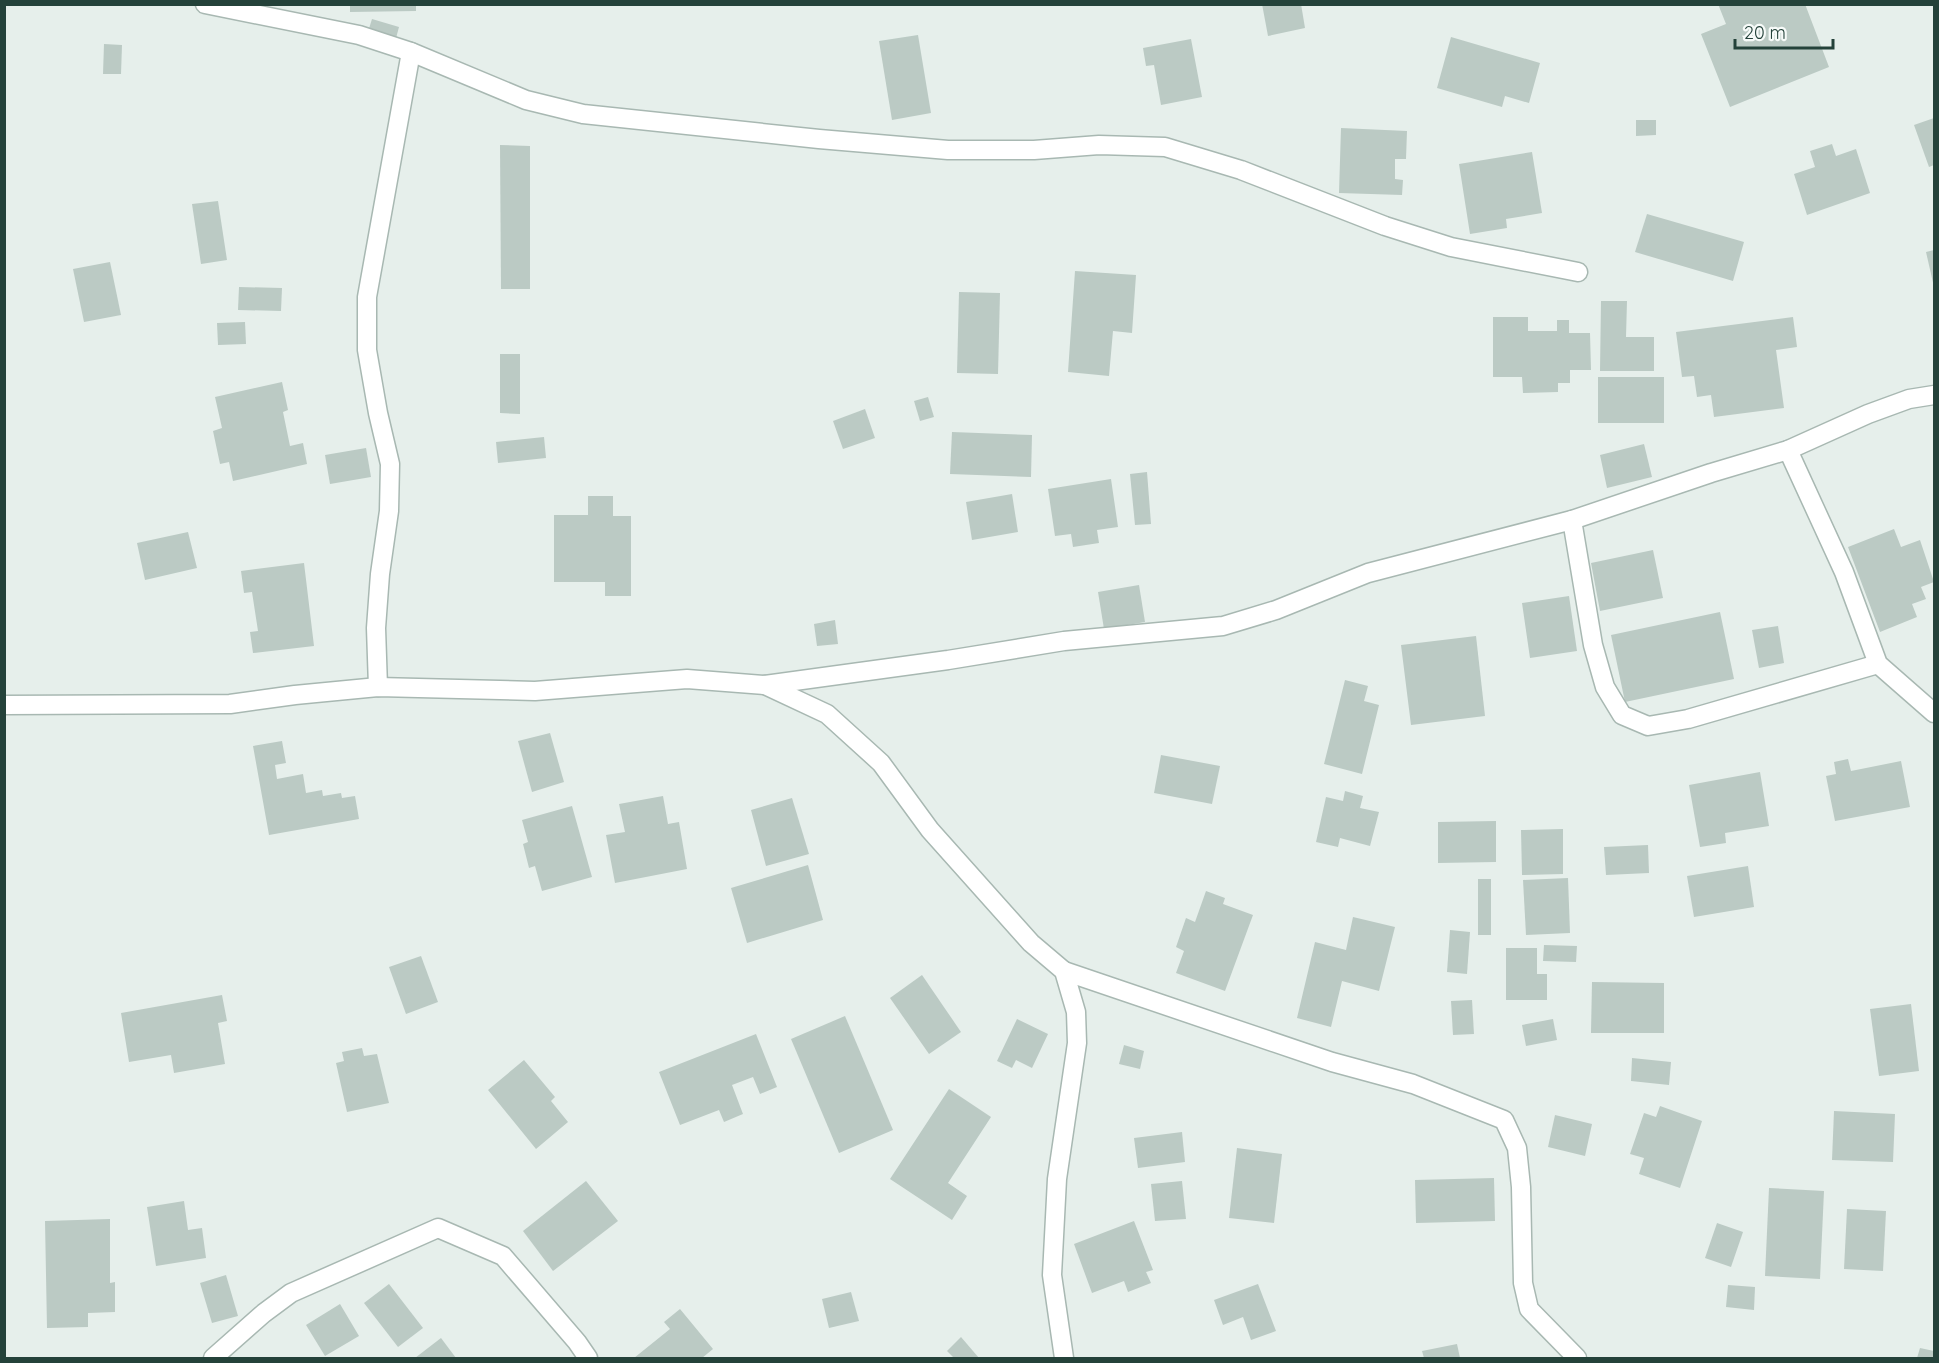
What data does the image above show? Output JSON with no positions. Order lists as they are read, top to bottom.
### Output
{
  "scale_bar": "20 m"
}
